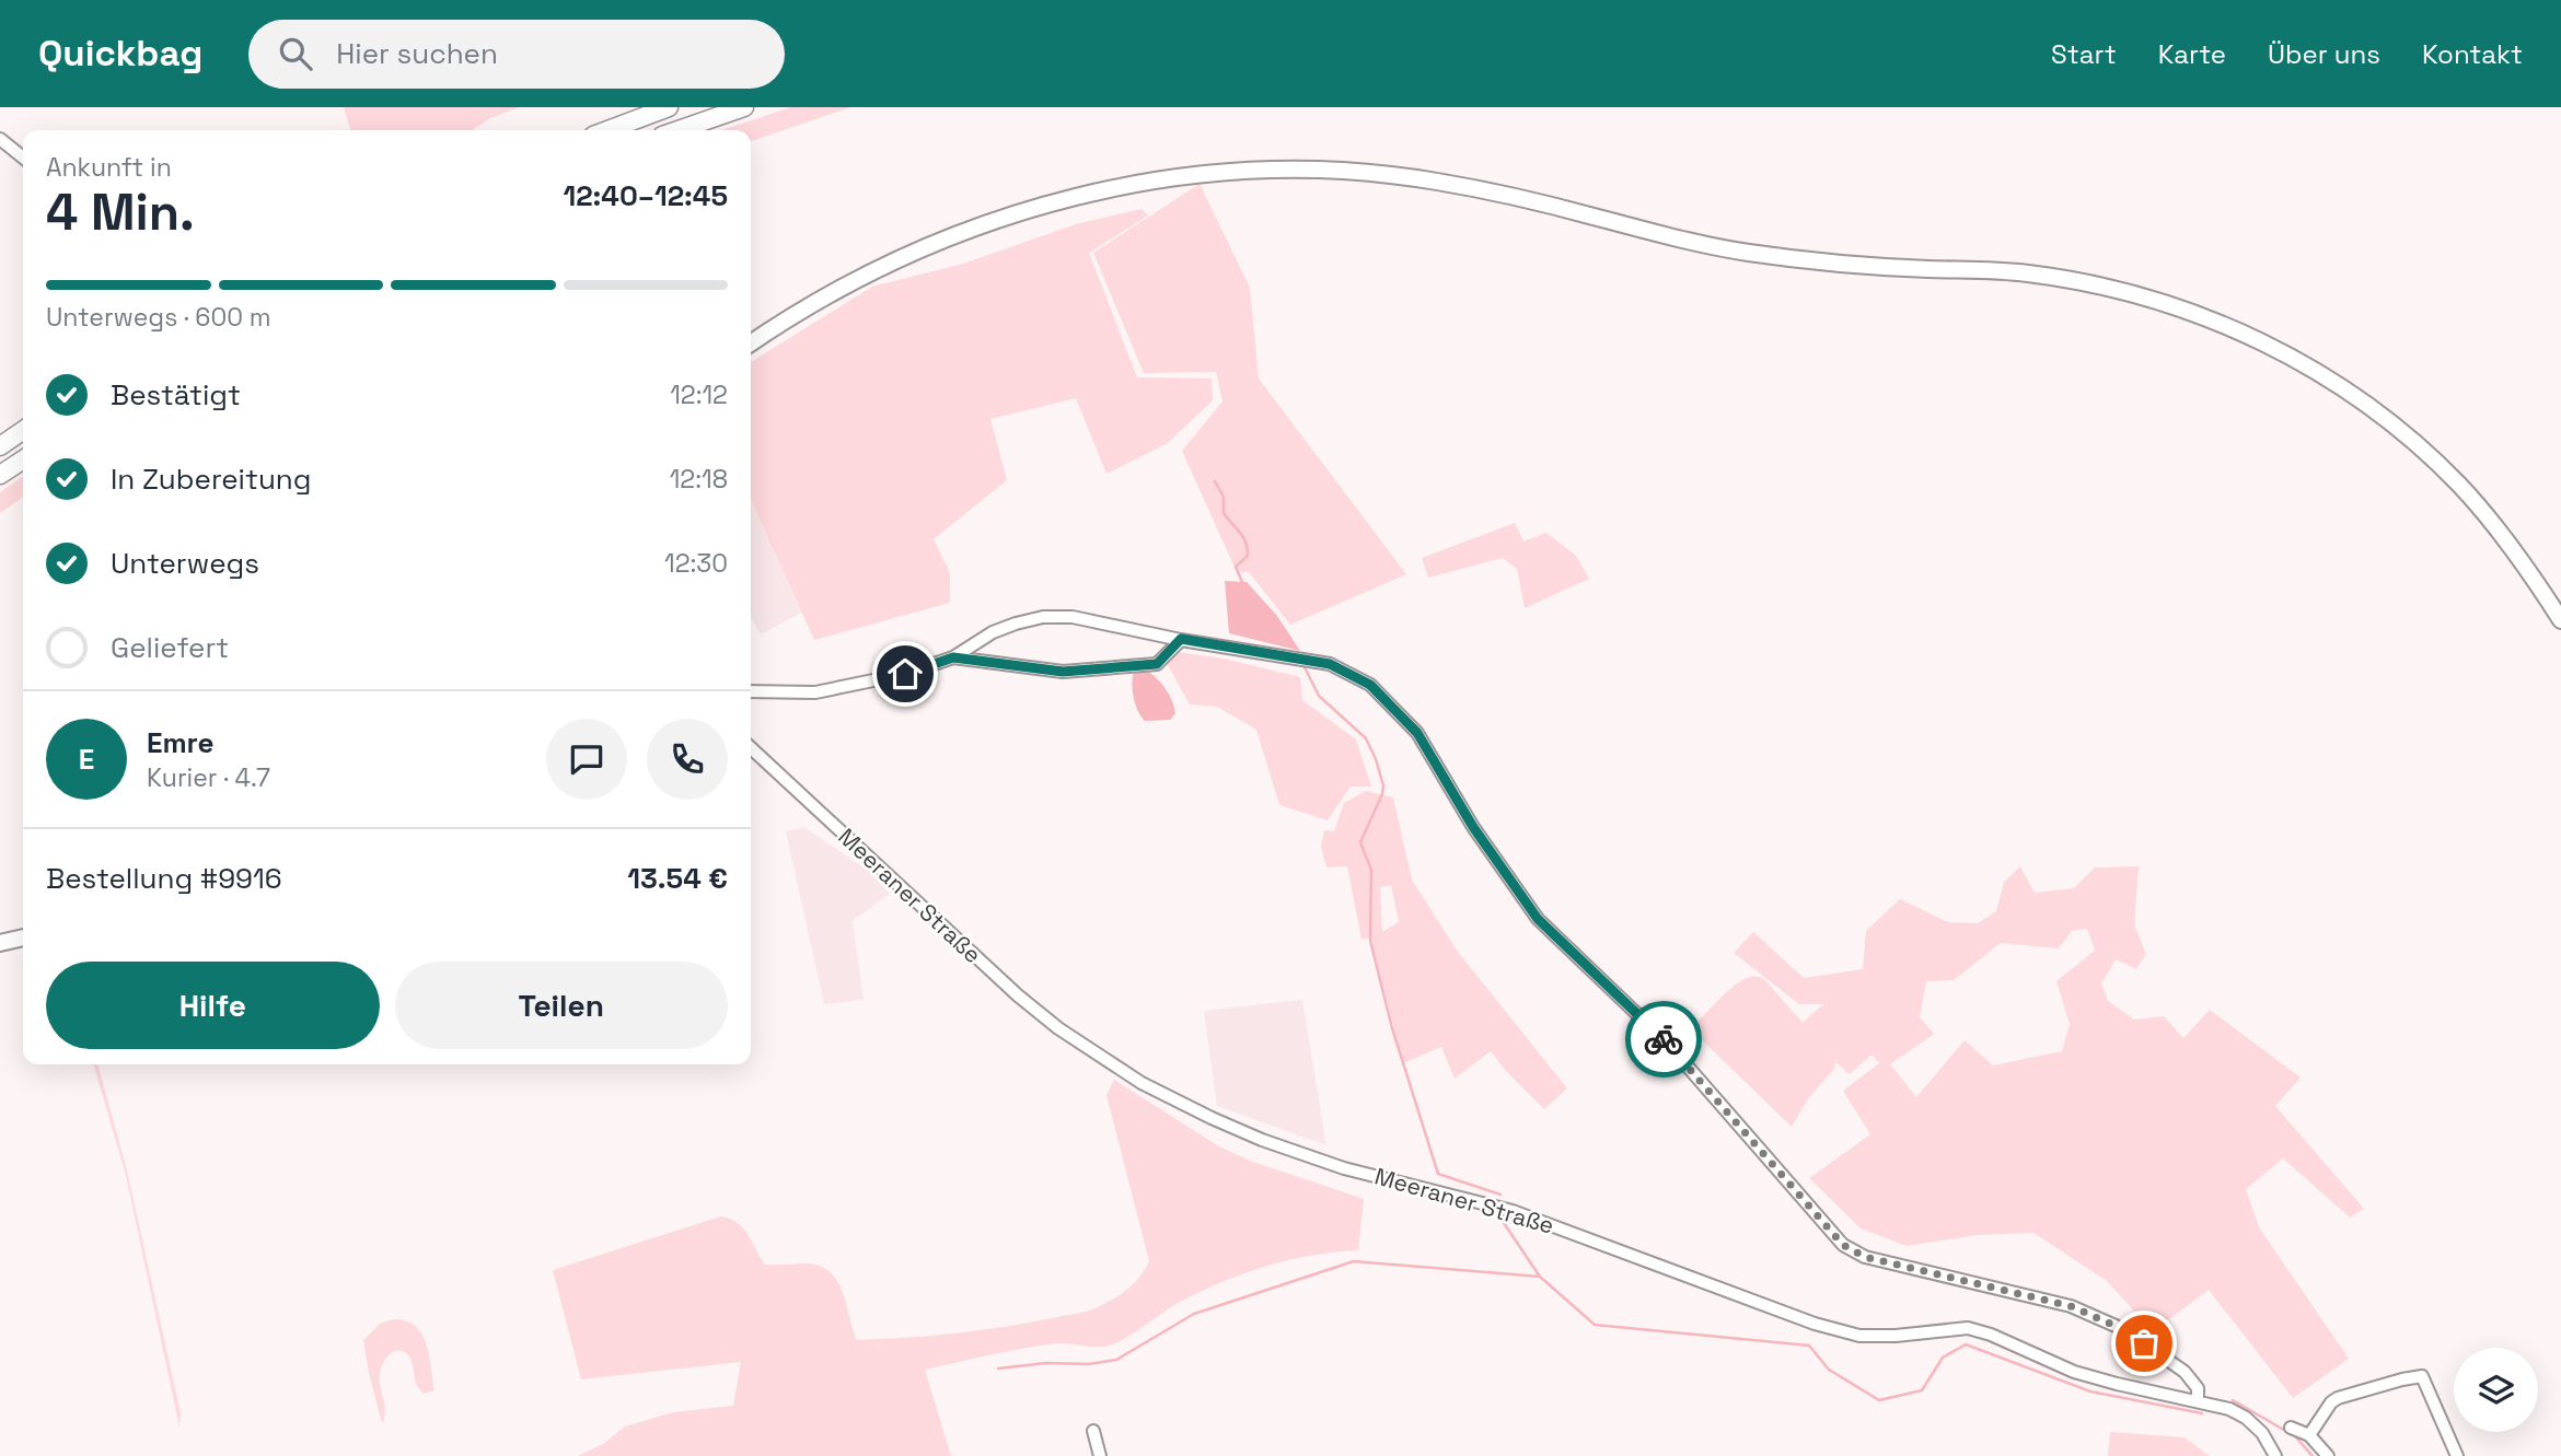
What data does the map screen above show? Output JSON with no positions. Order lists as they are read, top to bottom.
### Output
{
  "streets": {
    "street": ["Meeraner Straße"]
  },
  "page": {
    "header": "Quickbag",
    "search": "Hier suchen",
    "nav": [
      "Start",
      "Karte",
      "Über uns",
      "Kontakt"
    ],
    "heading": ["4 Min.", "Ankunft in", "12:40–12:45"],
    "panel": [
      "Emre",
      "Kurier · 4.7",
      "Bestellung #9916",
      "13.54 €"
    ],
    "bar": "Unterwegs · 600 m",
    "list": [
      ["Bestätigt", "12:12"],
      ["In Zubereitung", "12:18"],
      ["Unterwegs", "12:30"],
      "Geliefert"
    ],
    "round": "E",
    "buttons": ["Hilfe", "Teilen"]
  }
}
